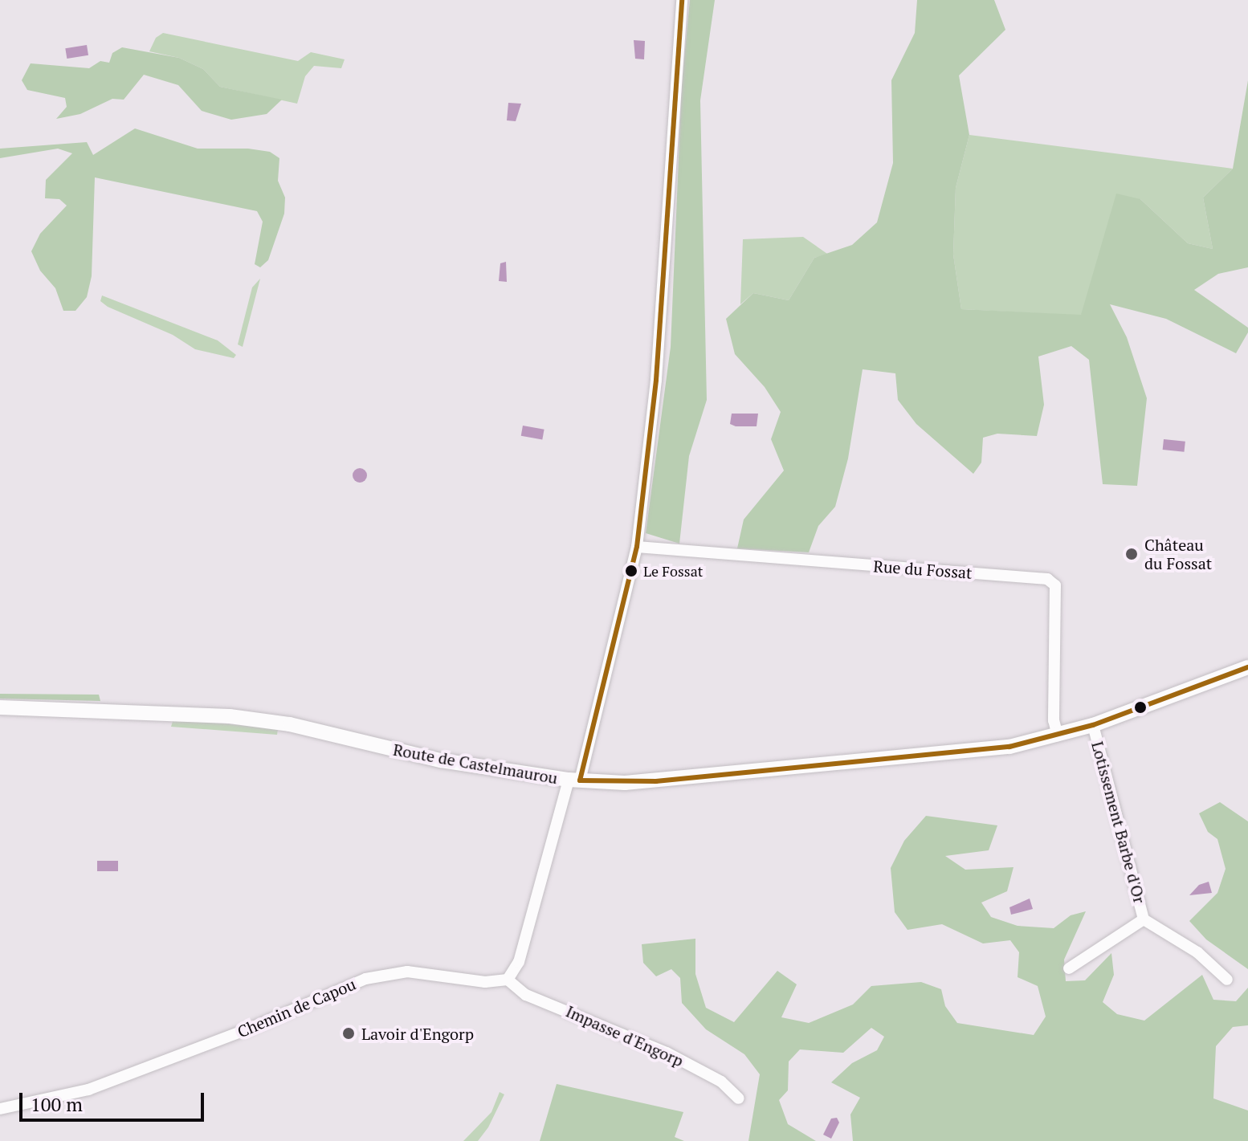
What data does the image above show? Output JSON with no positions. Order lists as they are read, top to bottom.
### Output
{
  "streets": {
    "street": [
      "Rue du Fossat",
      "Route de Castelmaurou",
      "Lotissement Barbe d'Or",
      "Chemin de Capou",
      "Impasse d'Engorp"
    ]
  },
  "crossings": [
    ["Rue du Fossat", "Route de Castelmaurou"],
    ["Route de Castelmaurou", "Lotissement Barbe d'Or"],
    ["Chemin de Capou", "Impasse d'Engorp"]
  ],
  "places": ["Château du Fossat", "Le Fossat", "Lavoir d'Engorp"],
  "scale_bar": "100 m"
}
